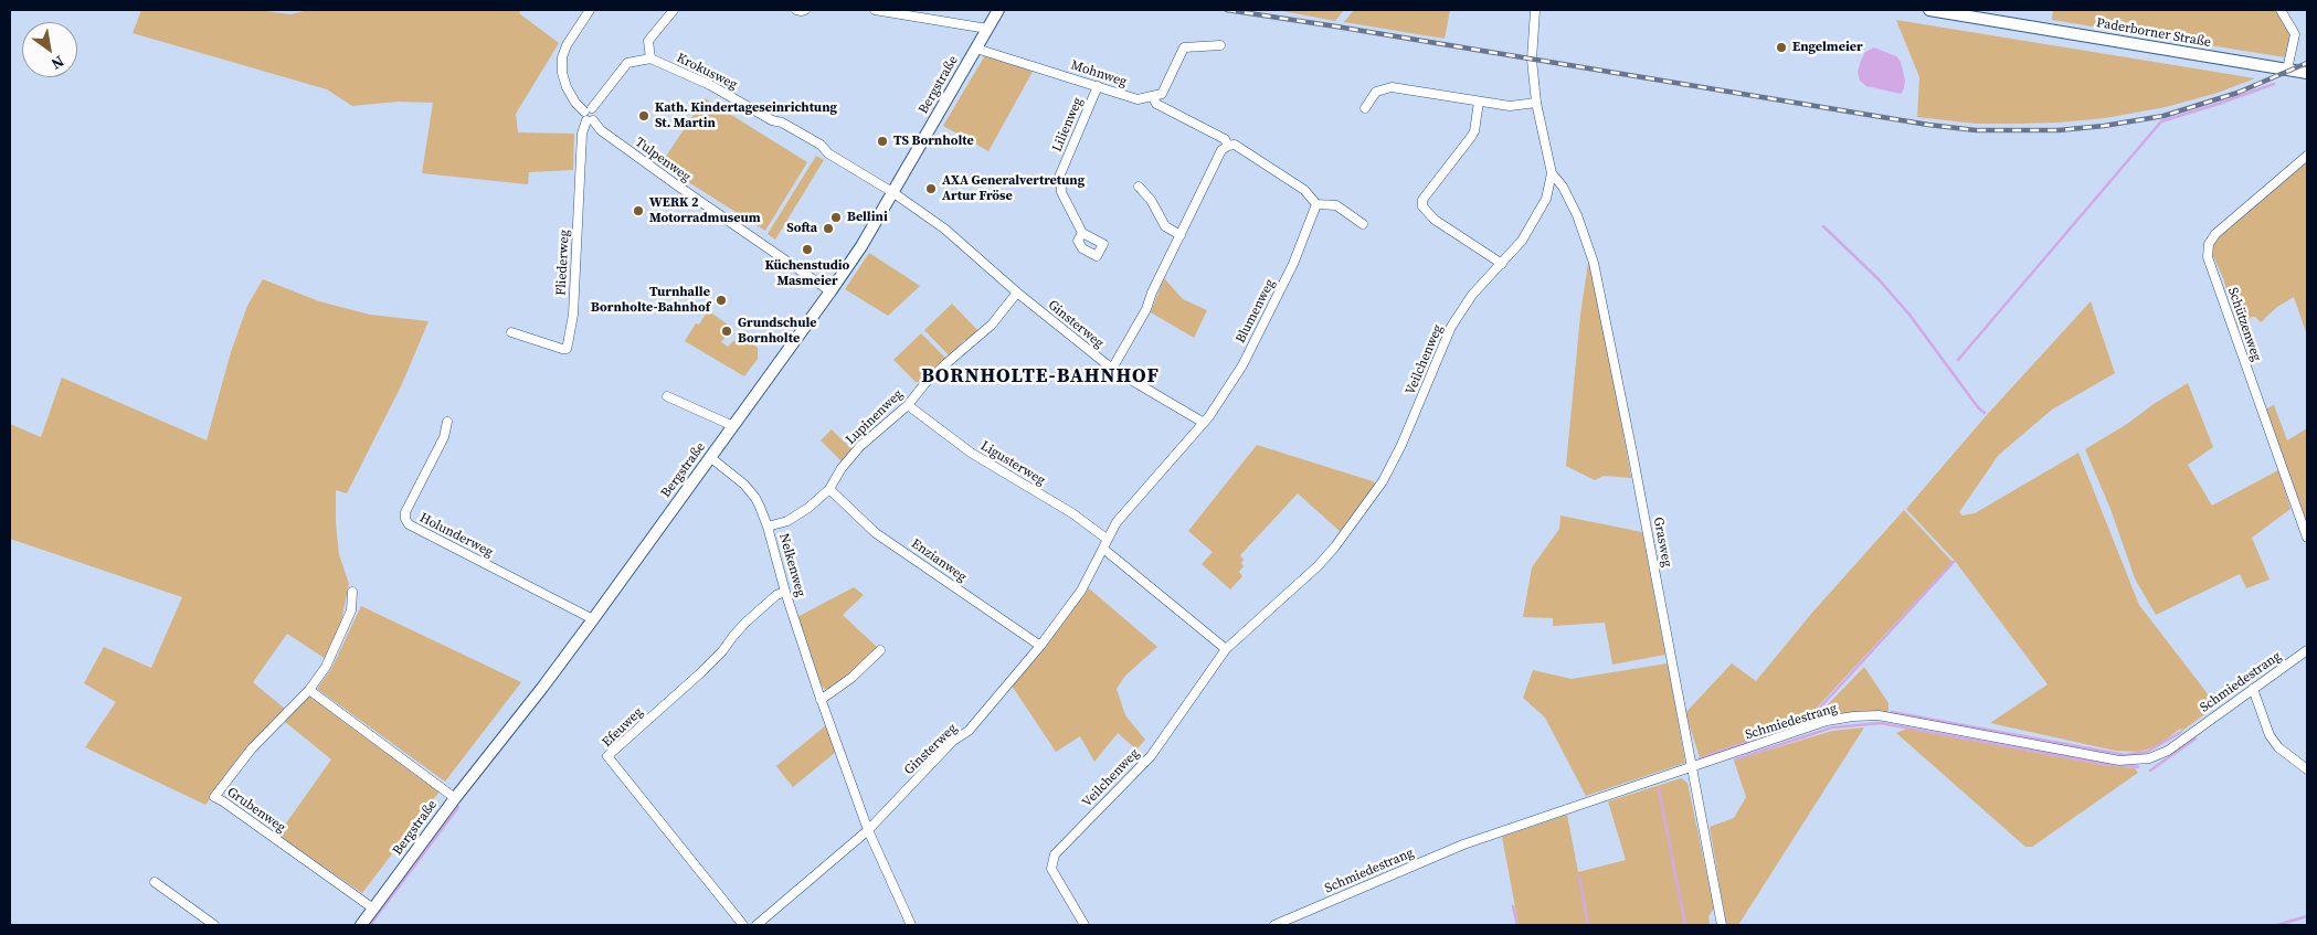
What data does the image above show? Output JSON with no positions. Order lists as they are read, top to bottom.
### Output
{
  "streets": {
    "street": [
      "Paderborner Straße",
      "Krokusweg",
      "Mohnweg",
      "Bergstraße",
      "Lilienweg",
      "Tulpenweg",
      "Fliederweg",
      "Blumenweg",
      "Ginsterweg",
      "Schützenweg",
      "Veilchenweg",
      "Lupinenweg",
      "Ligusterweg",
      "Holunderweg",
      "Grasweg",
      "Enzianweg",
      "Nelkenweg",
      "Schmiedestrang",
      "Efeuweg",
      "Grubenweg"
    ]
  },
  "crossings": [
    ["Krokusweg", "Bergstraße"],
    ["Krokusweg", "Ginsterweg"],
    ["Mohnweg", "Bergstraße"],
    ["Mohnweg", "Lilienweg"],
    ["Bergstraße", "Tulpenweg"],
    ["Bergstraße", "Ginsterweg"],
    ["Bergstraße", "Holunderweg"],
    ["Bergstraße", "Nelkenweg"],
    ["Bergstraße", "Grubenweg"],
    ["Tulpenweg", "Fliederweg"],
    ["Blumenweg", "Ginsterweg"],
    ["Ginsterweg", "Lupinenweg"],
    ["Ginsterweg", "Ligusterweg"],
    ["Ginsterweg", "Enzianweg"],
    ["Ginsterweg", "Nelkenweg"],
    ["Veilchenweg", "Grasweg"],
    ["Lupinenweg", "Ligusterweg"],
    ["Lupinenweg", "Enzianweg"],
    ["Lupinenweg", "Nelkenweg"],
    ["Grasweg", "Schmiedestrang"],
    ["Nelkenweg", "Efeuweg"]
  ],
  "districts": ["BORNHOLTE-BAHNHOF"],
  "places": [
    "Engelmeier",
    "Kath. Kindertageseinrichtung St. Martin",
    "TS Bornholte",
    "AXA Generalvertretung Artur Fröse",
    "WERK 2 Motorradmuseum",
    "Bellini",
    "Softa",
    "Küchenstudio Masmeier",
    "Turnhalle Bornholte-Bahnhof",
    "Grundschule Bornholte"
  ],
  "north": "bottom right"
}
